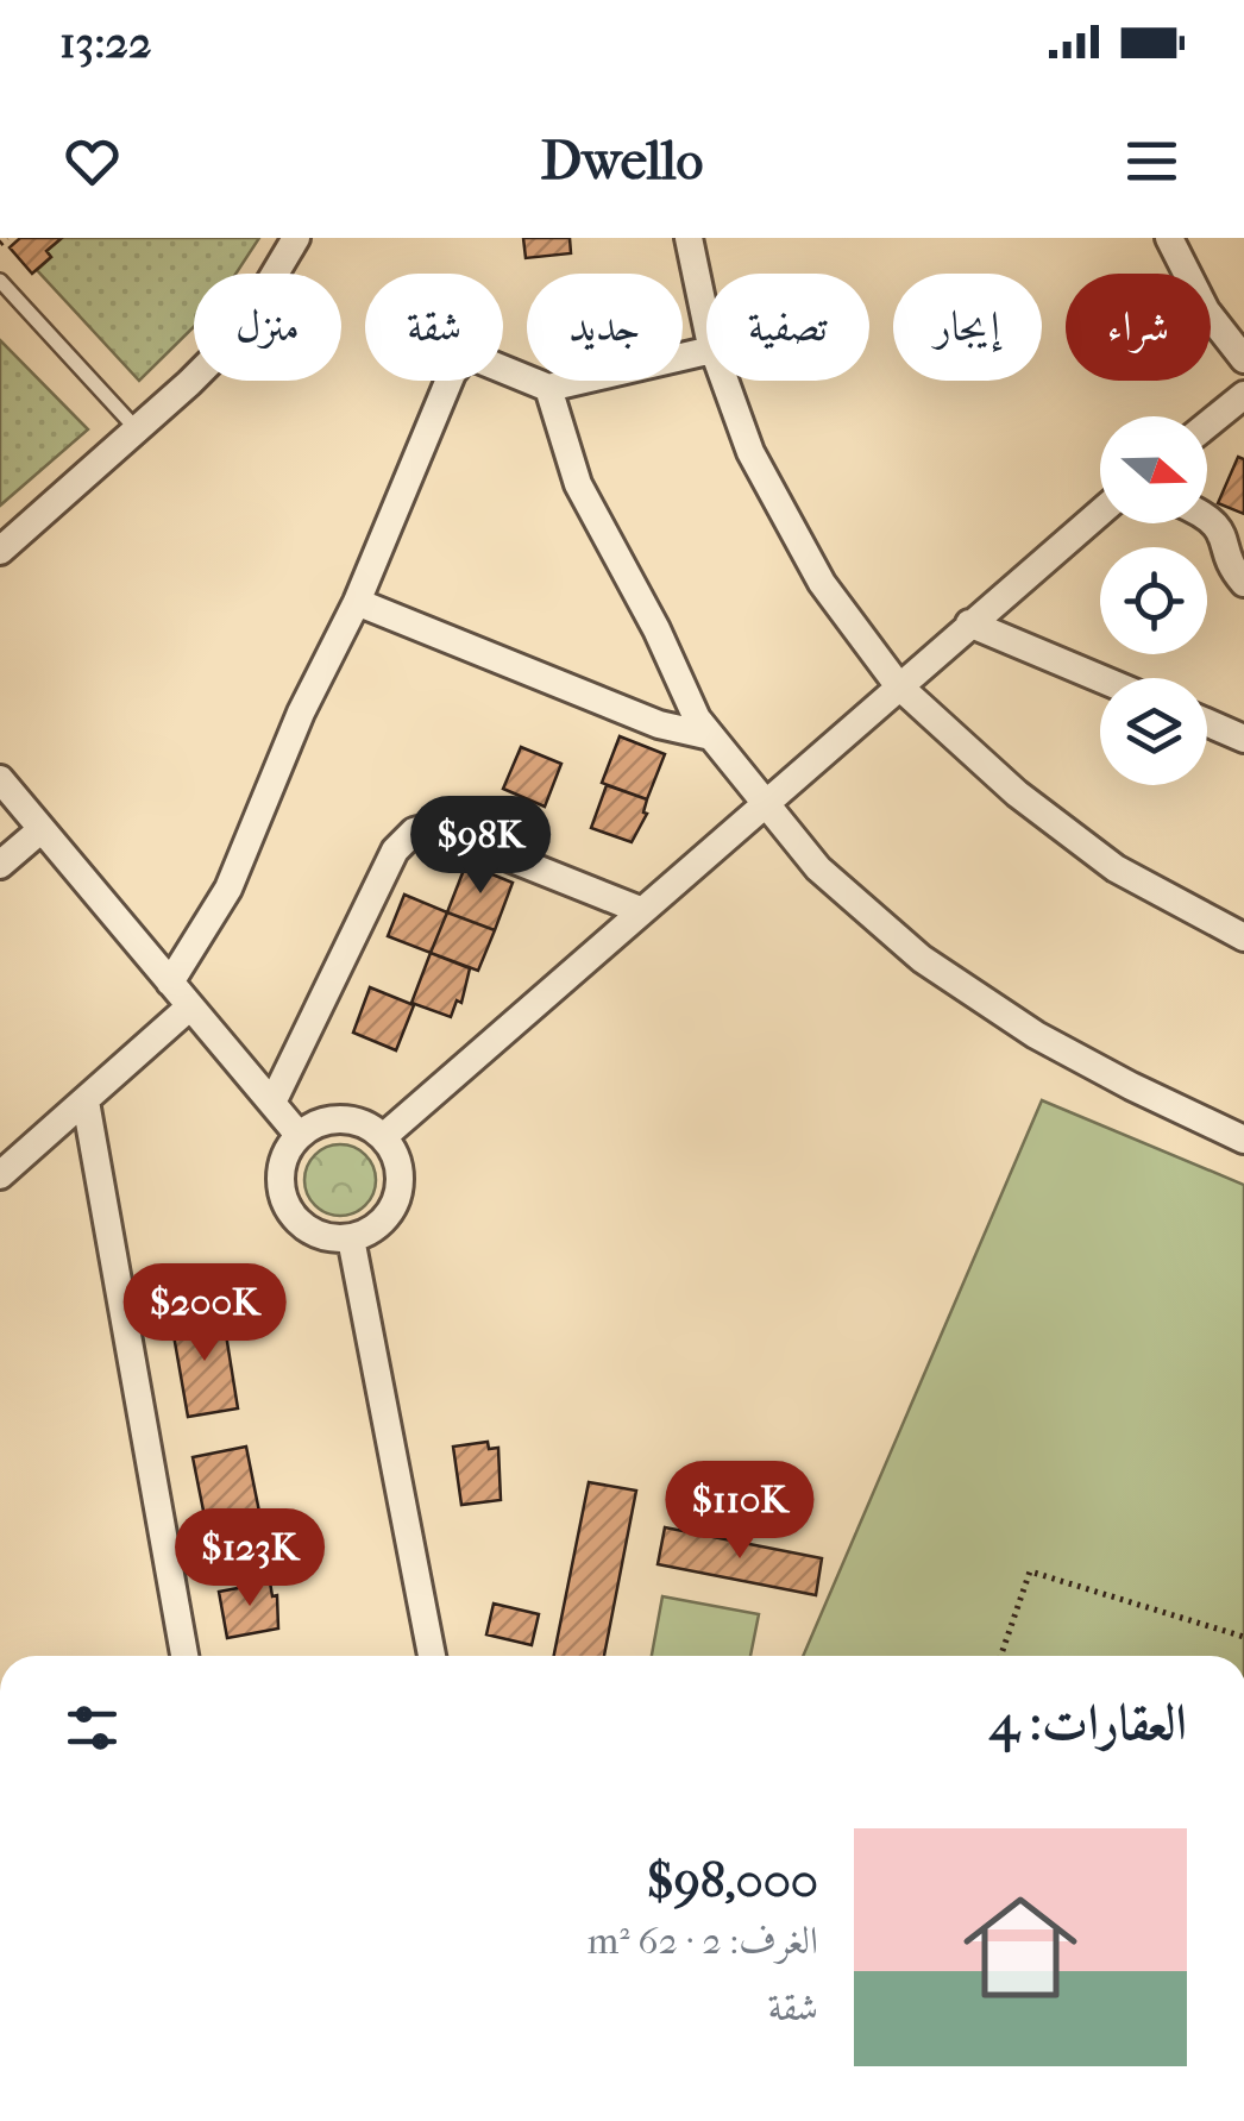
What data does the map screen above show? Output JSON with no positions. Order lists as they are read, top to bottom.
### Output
{
  "north": "right",
  "page": {
    "status": "13:22",
    "header": "Dwello",
    "chip": [
      "شراء",
      "إيجار",
      "تصفية",
      "جديد",
      "شقة",
      "منزل"
    ],
    "price": [
      "$98K",
      "$200K",
      "$110K",
      "$123K"
    ],
    "heading": "العقارات: 4",
    "list": [
      {
        "name": "$98,000",
        "note": "الغرف: 2 · 62 m² · شقة"
      }
    ]
  }
}
